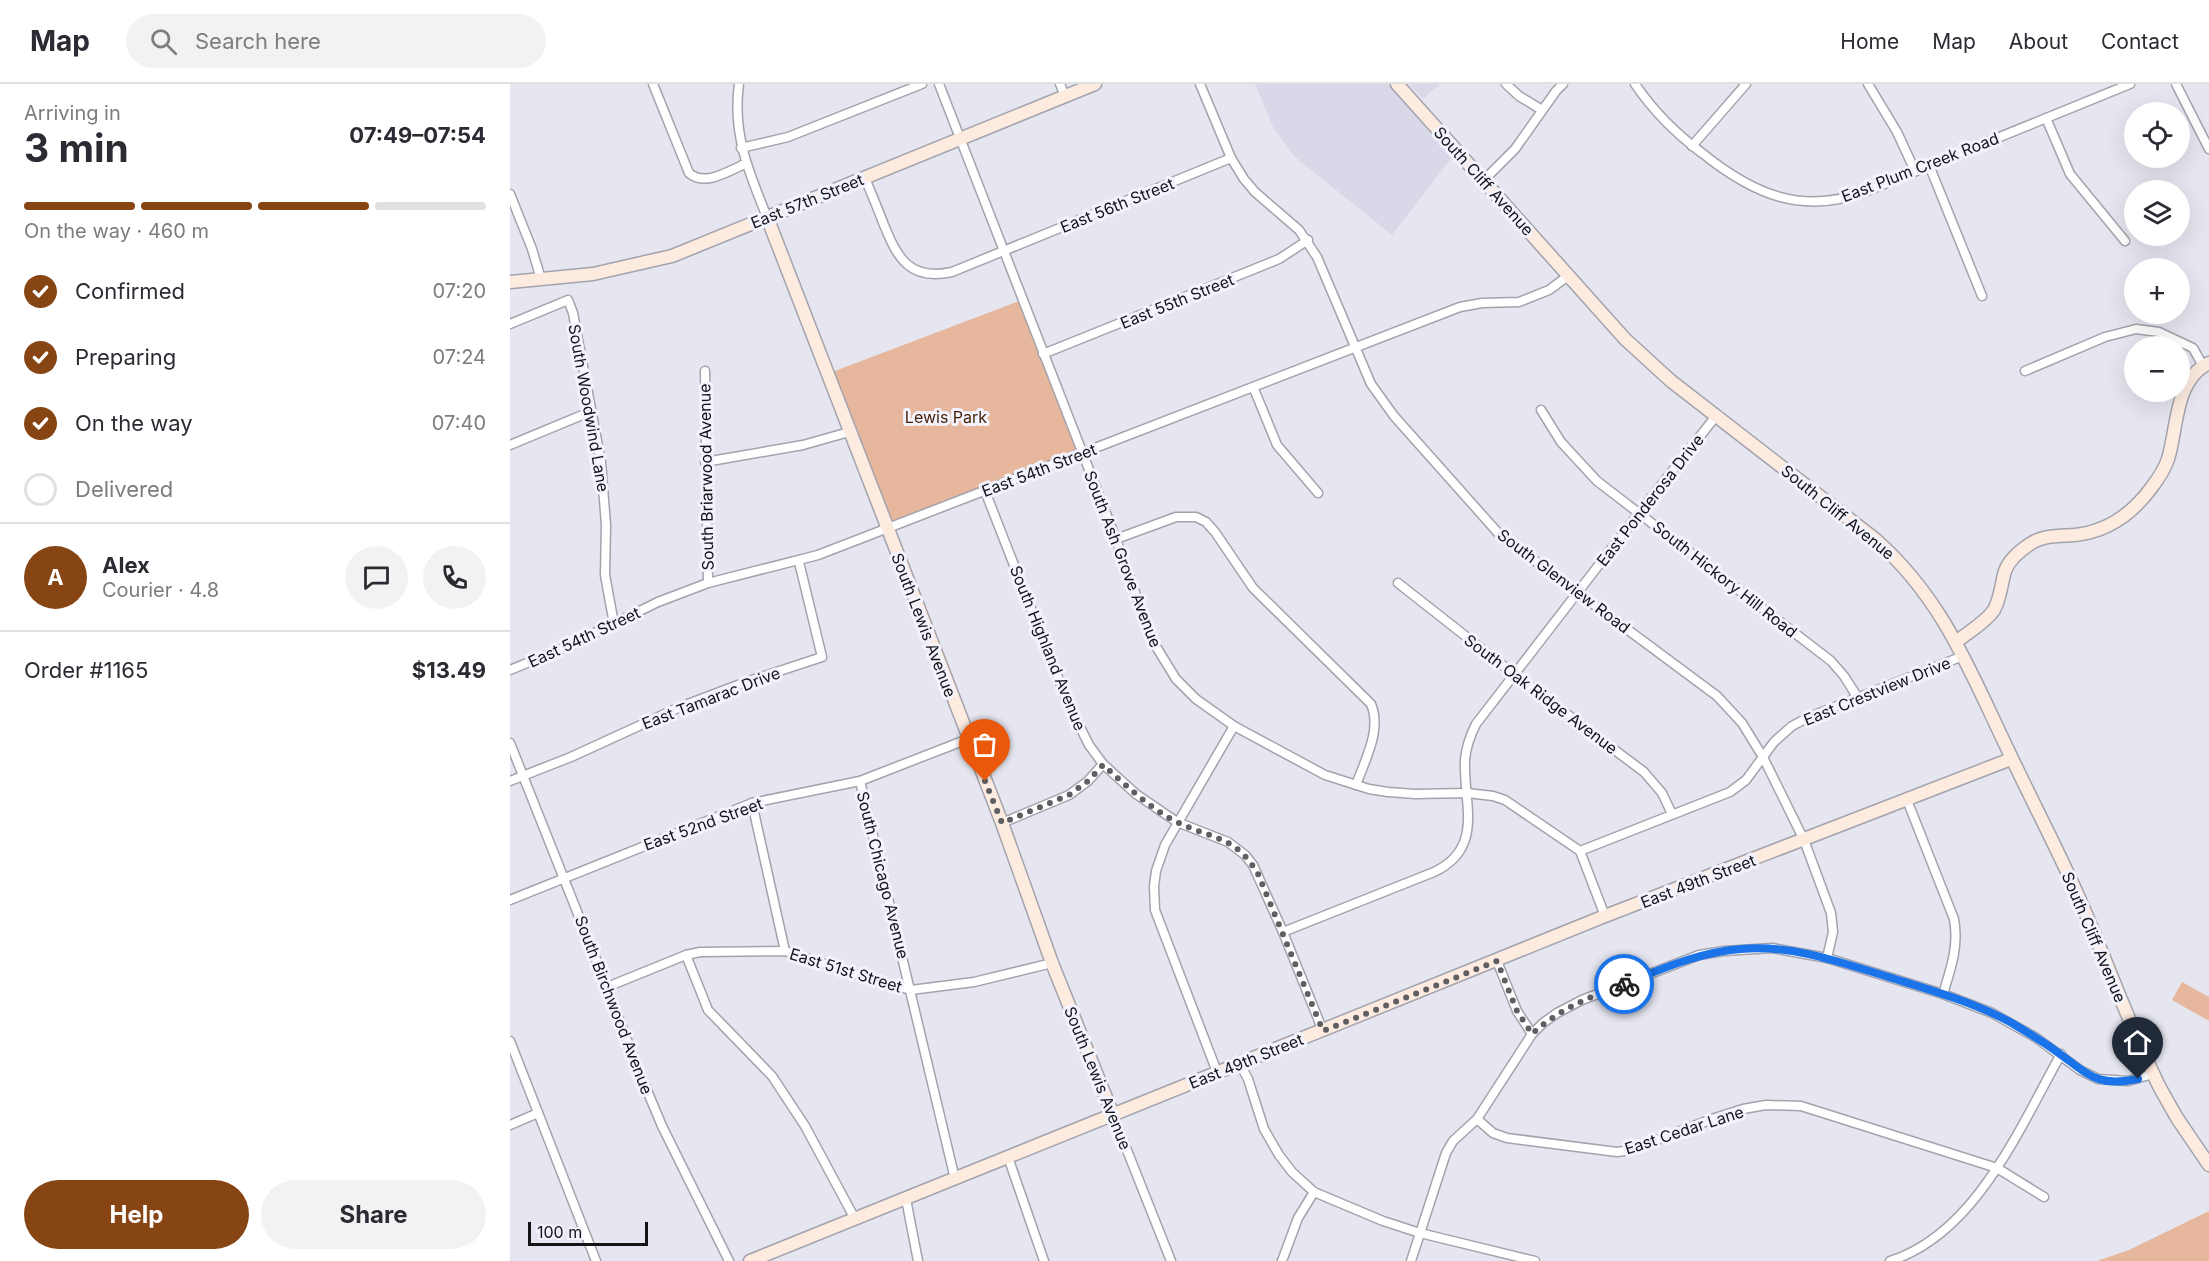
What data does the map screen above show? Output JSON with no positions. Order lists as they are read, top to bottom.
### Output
{
  "streets": {
    "street": [
      "East Plum Creek Road",
      "South Cliff Avenue",
      "East 57th Street",
      "East 56th Street",
      "East 55th Street",
      "South Woodwind Lane",
      "East 54th Street",
      "South Briarwood Avenue",
      "East Ponderosa Drive",
      "South Ash Grove Avenue",
      "South Hickory Hill Road",
      "South Glenview Road",
      "South Lewis Avenue",
      "South Highland Avenue",
      "East Crestview Drive",
      "South Oak Ridge Avenue",
      "East Tamarac Drive",
      "East 52nd Street",
      "South Chicago Avenue",
      "East 49th Street",
      "East 51st Street",
      "South Birchwood Avenue",
      "East Cedar Lane"
    ]
  },
  "crossings": [
    ["South Cliff Avenue", "East 54th Street"],
    ["South Cliff Avenue", "East Ponderosa Drive"],
    ["South Cliff Avenue", "East Crestview Drive"],
    ["South Cliff Avenue", "East 49th Street"],
    ["East 57th Street", "East 56th Street"],
    ["East 57th Street", "South Ash Grove Avenue"],
    ["East 57th Street", "South Lewis Avenue"],
    ["East 56th Street", "South Ash Grove Avenue"],
    ["East 56th Street", "South Glenview Road"],
    ["East 55th Street", "South Ash Grove Avenue"],
    ["East 55th Street", "South Glenview Road"],
    ["South Woodwind Lane", "East 54th Street"],
    ["East 54th Street", "South Briarwood Avenue"],
    ["East 54th Street", "South Ash Grove Avenue"],
    ["East 54th Street", "South Glenview Road"],
    ["East 54th Street", "South Lewis Avenue"],
    ["East 54th Street", "South Highland Avenue"],
    ["East 54th Street", "East Tamarac Drive"],
    ["East Ponderosa Drive", "South Ash Grove Avenue"],
    ["East Ponderosa Drive", "South Hickory Hill Road"],
    ["East Ponderosa Drive", "South Glenview Road"],
    ["East Ponderosa Drive", "South Highland Avenue"],
    ["East Ponderosa Drive", "South Oak Ridge Avenue"],
    ["South Ash Grove Avenue", "East Crestview Drive"],
    ["South Hickory Hill Road", "East Crestview Drive"],
    ["South Glenview Road", "East Crestview Drive"],
    ["South Glenview Road", "East 49th Street"],
    ["South Lewis Avenue", "East 52nd Street"],
    ["South Lewis Avenue", "East 49th Street"],
    ["South Lewis Avenue", "East 51st Street"],
    ["South Highland Avenue", "East 49th Street"],
    ["East Crestview Drive", "South Oak Ridge Avenue"],
    ["East Tamarac Drive", "South Birchwood Avenue"],
    ["East 52nd Street", "South Chicago Avenue"],
    ["East 52nd Street", "South Birchwood Avenue"],
    ["South Chicago Avenue", "East 49th Street"],
    ["South Chicago Avenue", "East 51st Street"],
    ["East 51st Street", "South Birchwood Avenue"]
  ],
  "parks": ["Lewis Park"],
  "scale_bar": "100 m",
  "page": {
    "header": "Map",
    "search": "Search here",
    "nav": [
      "Home",
      "Map",
      "About",
      "Contact"
    ],
    "heading": ["3 min", "Arriving in", "07:49–07:54"],
    "panel": [
      "Alex",
      "Courier · 4.8",
      "Order #1165",
      "$13.49"
    ],
    "map_buttons": ["+", "−"],
    "bar": "On the way · 460 m",
    "list": [
      ["Confirmed", "07:20"],
      ["Preparing", "07:24"],
      ["On the way", "07:40"],
      "Delivered"
    ],
    "round": "A",
    "buttons": ["Help", "Share"],
    "scale": "100 m"
  }
}
